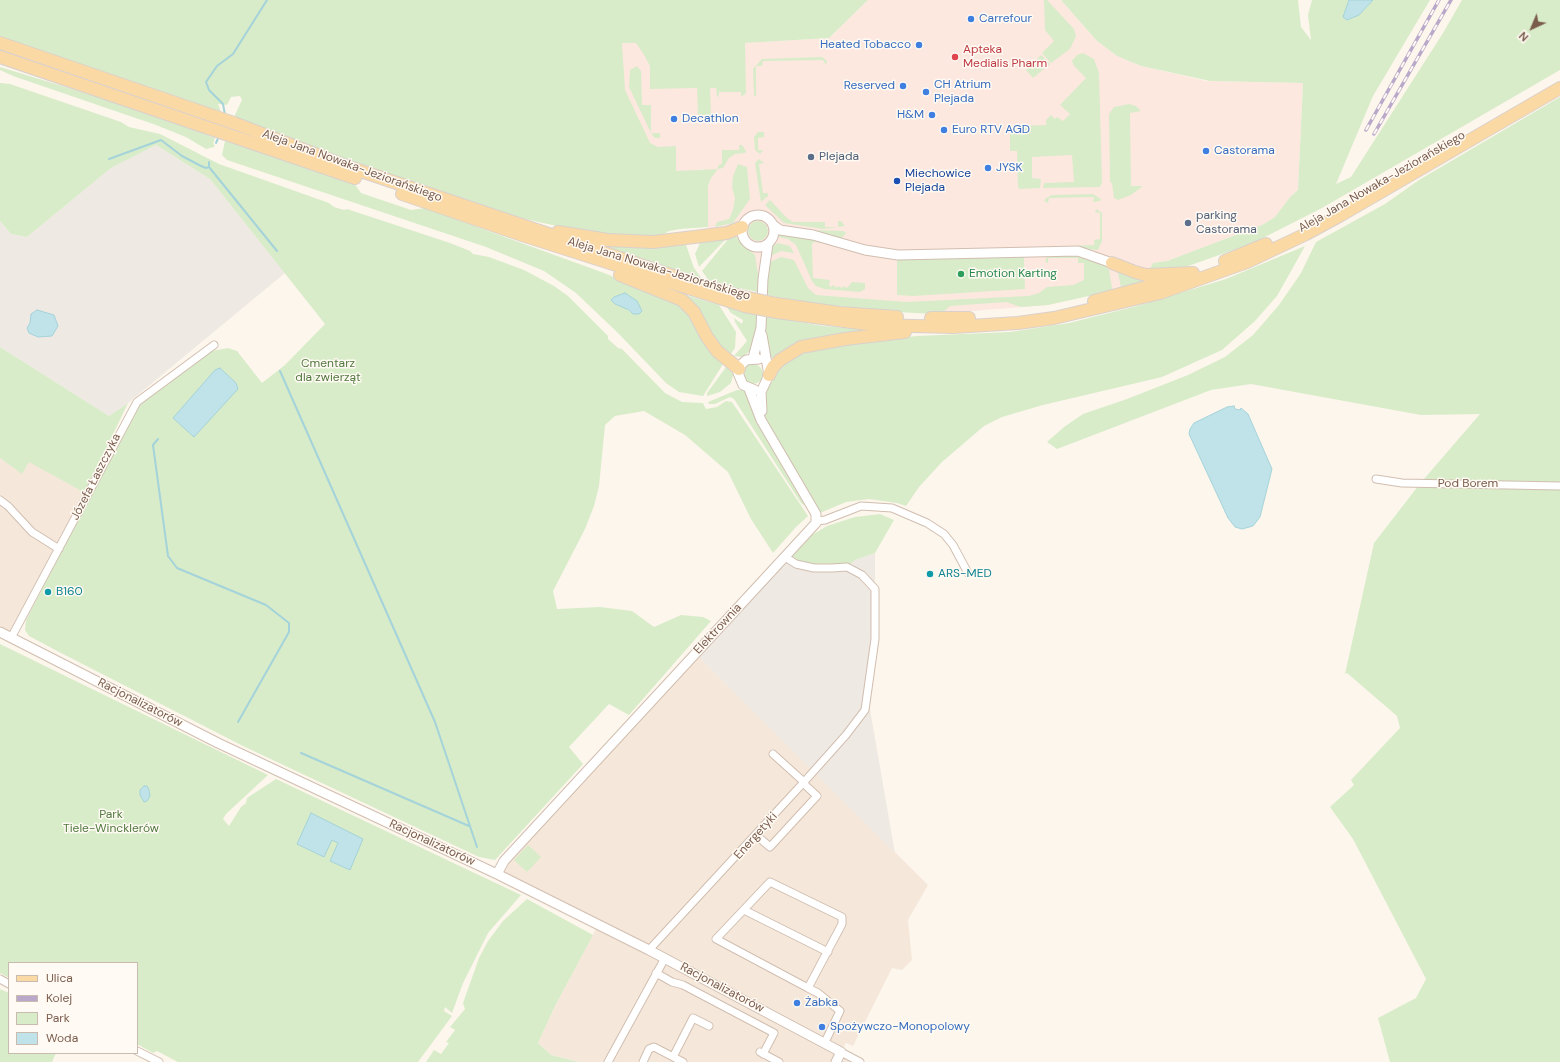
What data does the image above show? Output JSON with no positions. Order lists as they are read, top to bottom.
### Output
{
  "streets": {
    "main road": ["Aleja Jana Nowaka-Jeziorańskiego"],
    "street": [
      "Józefa Łaszczyka",
      "Pod Borem",
      "Elektrownia",
      "Racjonalizatorów",
      "Energetyki"
    ]
  },
  "crossings": [
    ["Józefa Łaszczyka", "Racjonalizatorów"],
    ["Elektrownia", "Racjonalizatorów"],
    ["Elektrownia", "Energetyki"],
    ["Racjonalizatorów", "Energetyki"]
  ],
  "parks": ["Cmentarz dla zwierząt", "Park Tiele-Wincklerów"],
  "places": [
    "Carrefour",
    "Heated Tobacco",
    "Apteka Medialis Pharm",
    "Reserved",
    "CH Atrium Plejada",
    "H&M",
    "Decathlon",
    "Euro RTV AGD",
    "Castorama",
    "Plejada",
    "JYSK",
    "Miechowice Plejada",
    "parking Castorama",
    "Emotion Karting",
    "ARS-MED",
    "B160",
    "Żabka",
    "Spożywczo-Monopolowy"
  ],
  "legend": [
    "Ulica",
    "Kolej",
    "Park",
    "Woda"
  ],
  "north": "bottom left"
}
